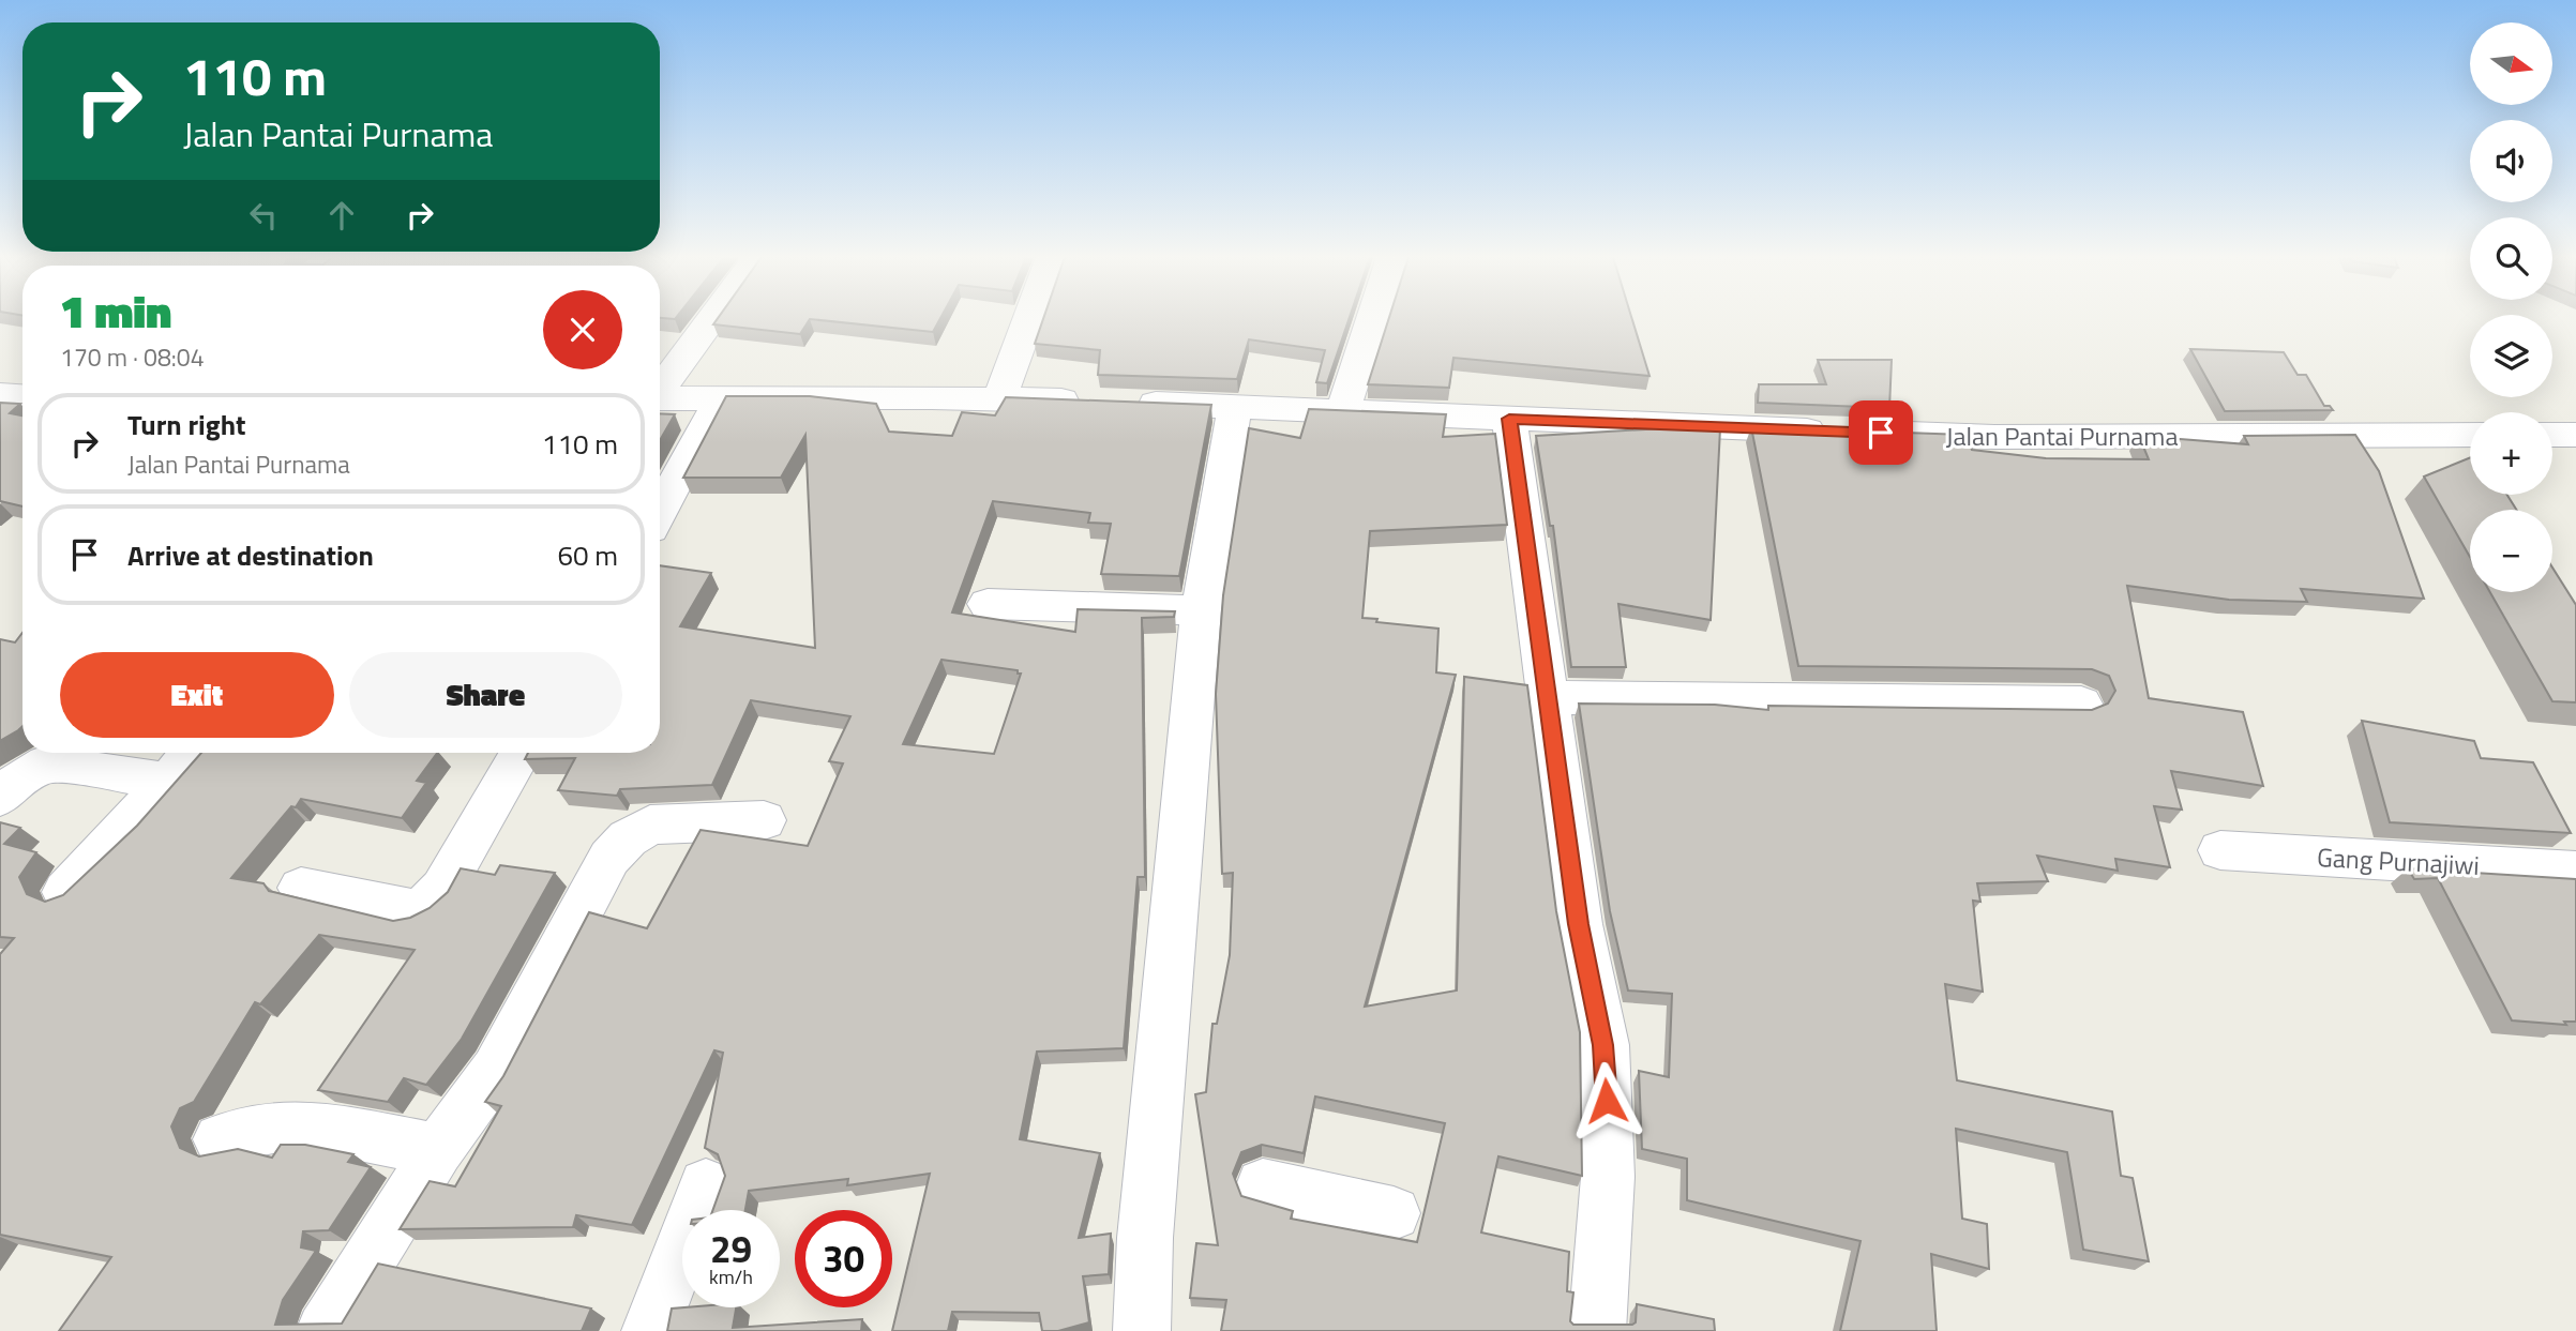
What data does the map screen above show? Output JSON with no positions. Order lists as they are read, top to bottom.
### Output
{
  "streets": {
    "street": ["Jalan Pantai Purnama", "Gang Purnajiwi"]
  },
  "north": "right",
  "page": {
    "map_buttons": ["+", "−"],
    "turn": ["110 m", "Jalan Pantai Purnama"],
    "heading": ["1 min", "170 m · 08:04"],
    "list": [
      {
        "name": "Turn right",
        "note": "Jalan Pantai Purnama",
        "value": "110 m"
      },
      {
        "name": "Arrive at destination",
        "value": "60 m"
      }
    ],
    "buttons": ["Exit", "Share"],
    "speed": "29 km/h",
    "limit": "30"
  }
}
